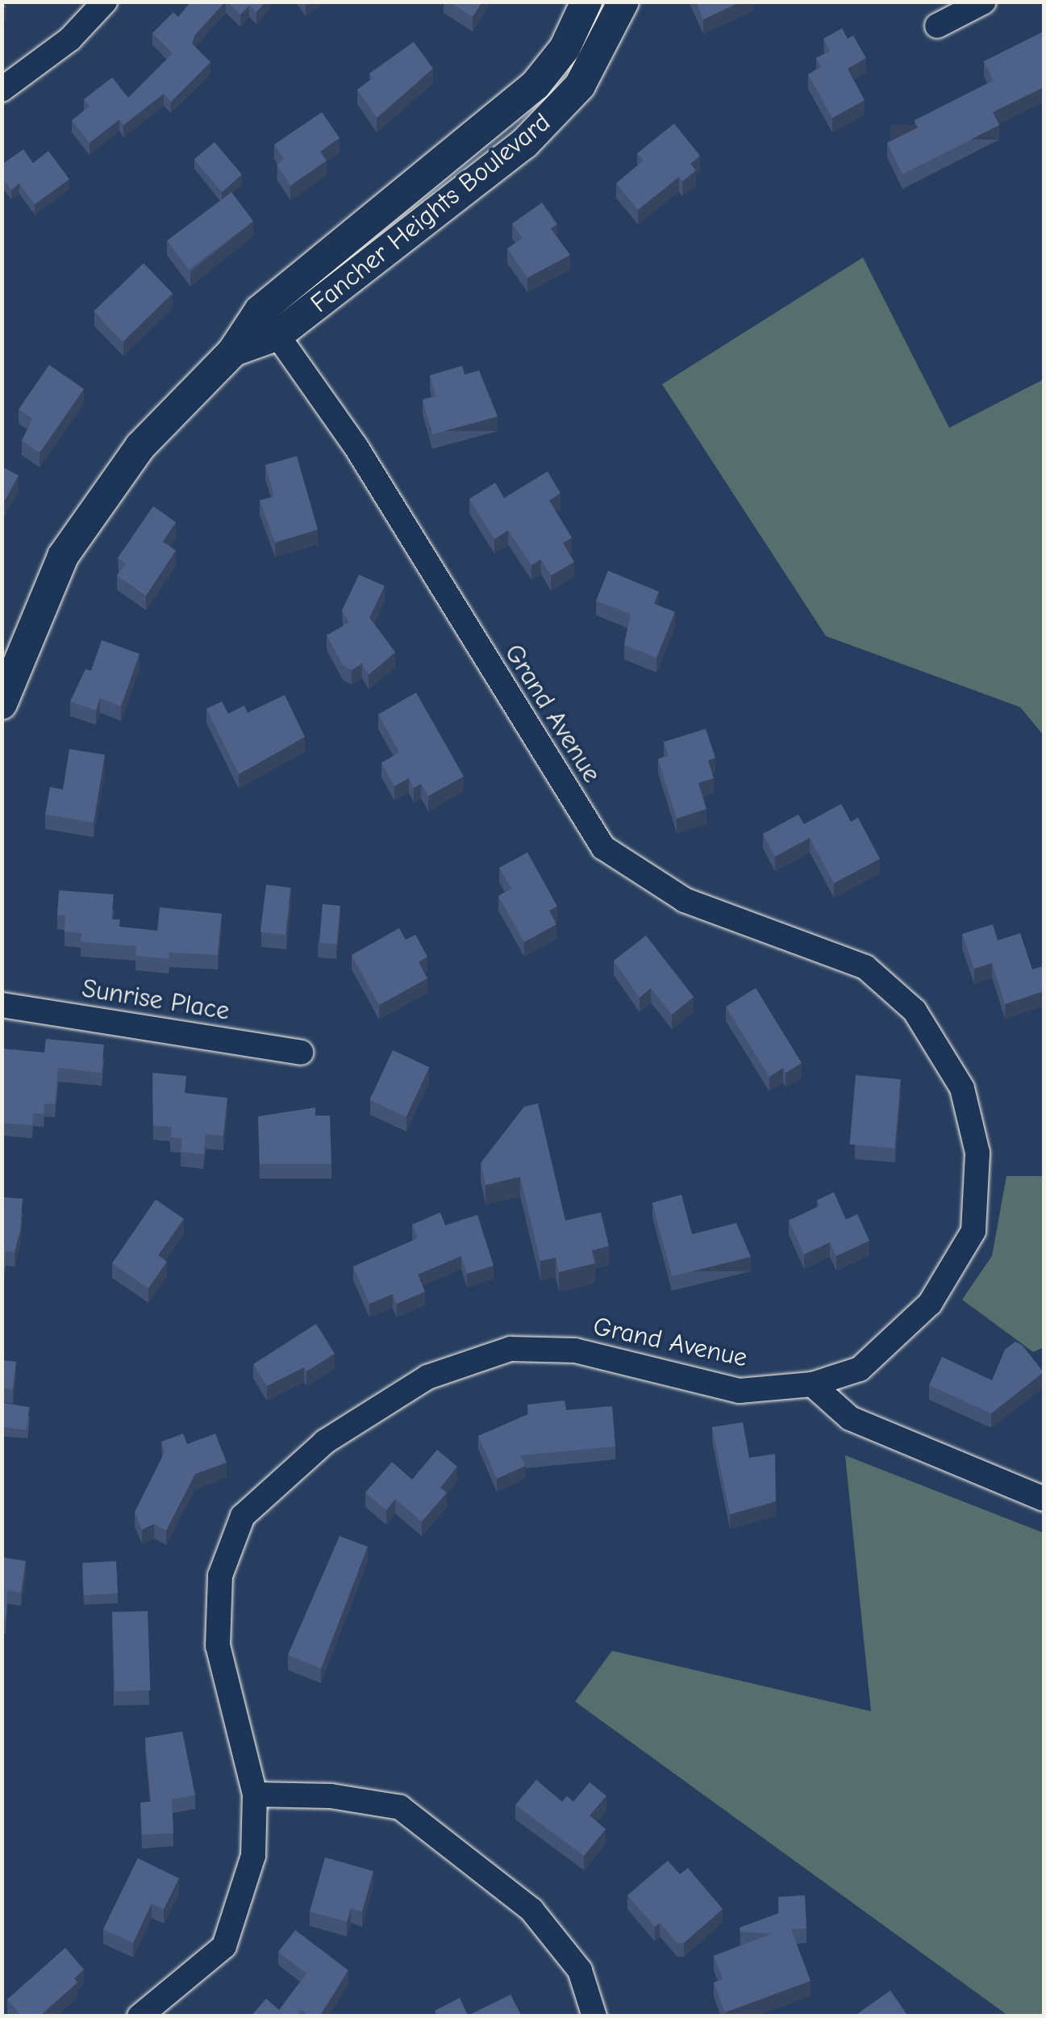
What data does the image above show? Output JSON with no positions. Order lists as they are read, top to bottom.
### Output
{
  "streets": {
    "street": ["Fancher Heights Boulevard", "Grand Avenue", "Sunrise Place"]
  },
  "crossings": [
    ["Fancher Heights Boulevard", "Grand Avenue"]
  ]
}
